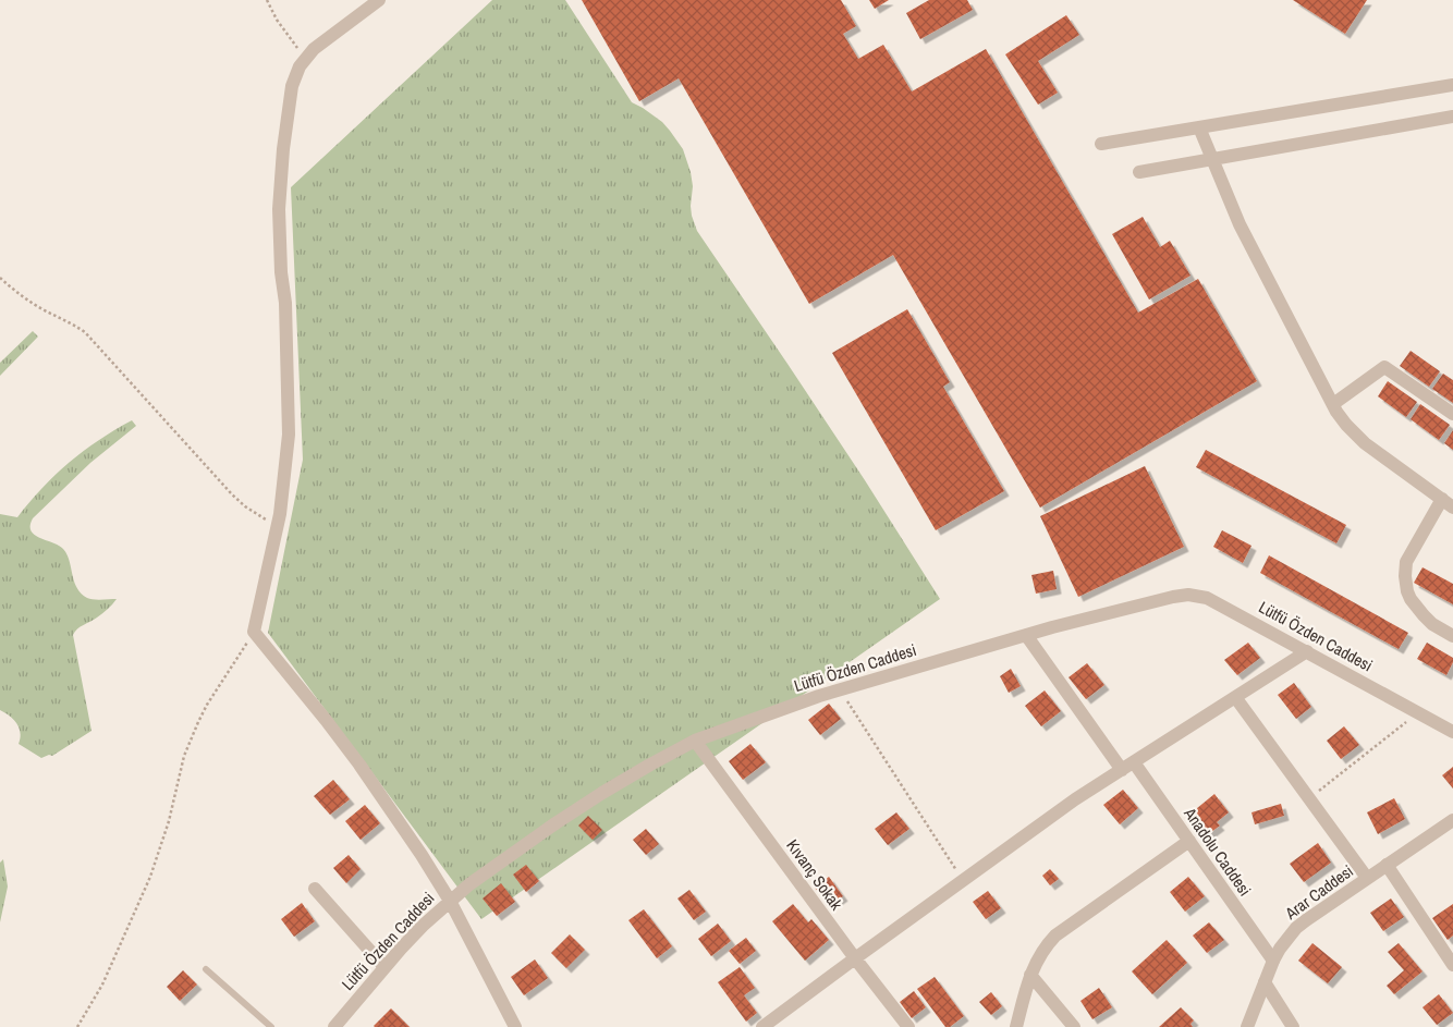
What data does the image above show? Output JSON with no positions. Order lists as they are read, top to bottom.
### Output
{
  "streets": {
    "street": [
      "Lütfü Özden Caddesi",
      "Anadolu Caddesi",
      "Kıvanç Sokak",
      "Arar Caddesi"
    ]
  },
  "crossings": [
    ["Lütfü Özden Caddesi", "Kıvanç Sokak"],
    ["Anadolu Caddesi", "Arar Caddesi"]
  ]
}
